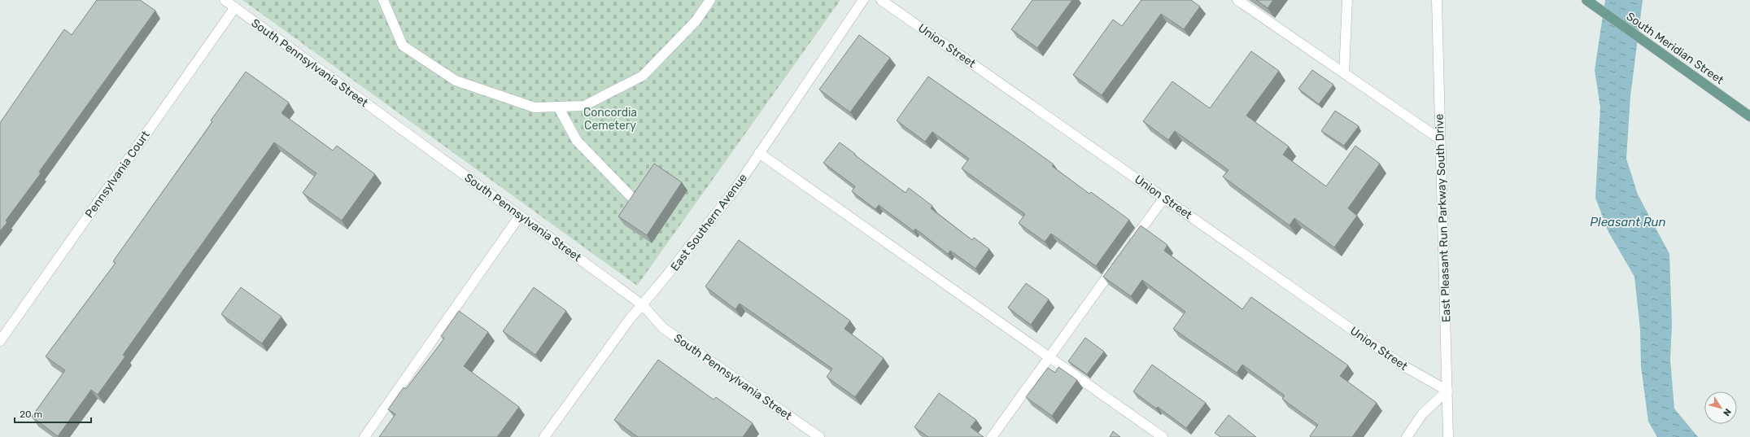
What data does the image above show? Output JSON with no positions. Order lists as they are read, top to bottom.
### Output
{
  "streets": {
    "main road": ["South Meridian Street"],
    "street": [
      "Union Street",
      "South Pennsylvania Street",
      "Pennsylvania Court",
      "East Pleasant Run Parkway South Drive",
      "East Southern Avenue"
    ]
  },
  "crossings": [
    ["Union Street", "East Pleasant Run Parkway South Drive"],
    ["South Pennsylvania Street", "Pennsylvania Court"],
    ["South Pennsylvania Street", "East Southern Avenue"]
  ],
  "water": ["Pleasant Run"],
  "parks": ["Concordia Cemetery"],
  "scale_bar": "20 m",
  "north": "bottom right"
}
